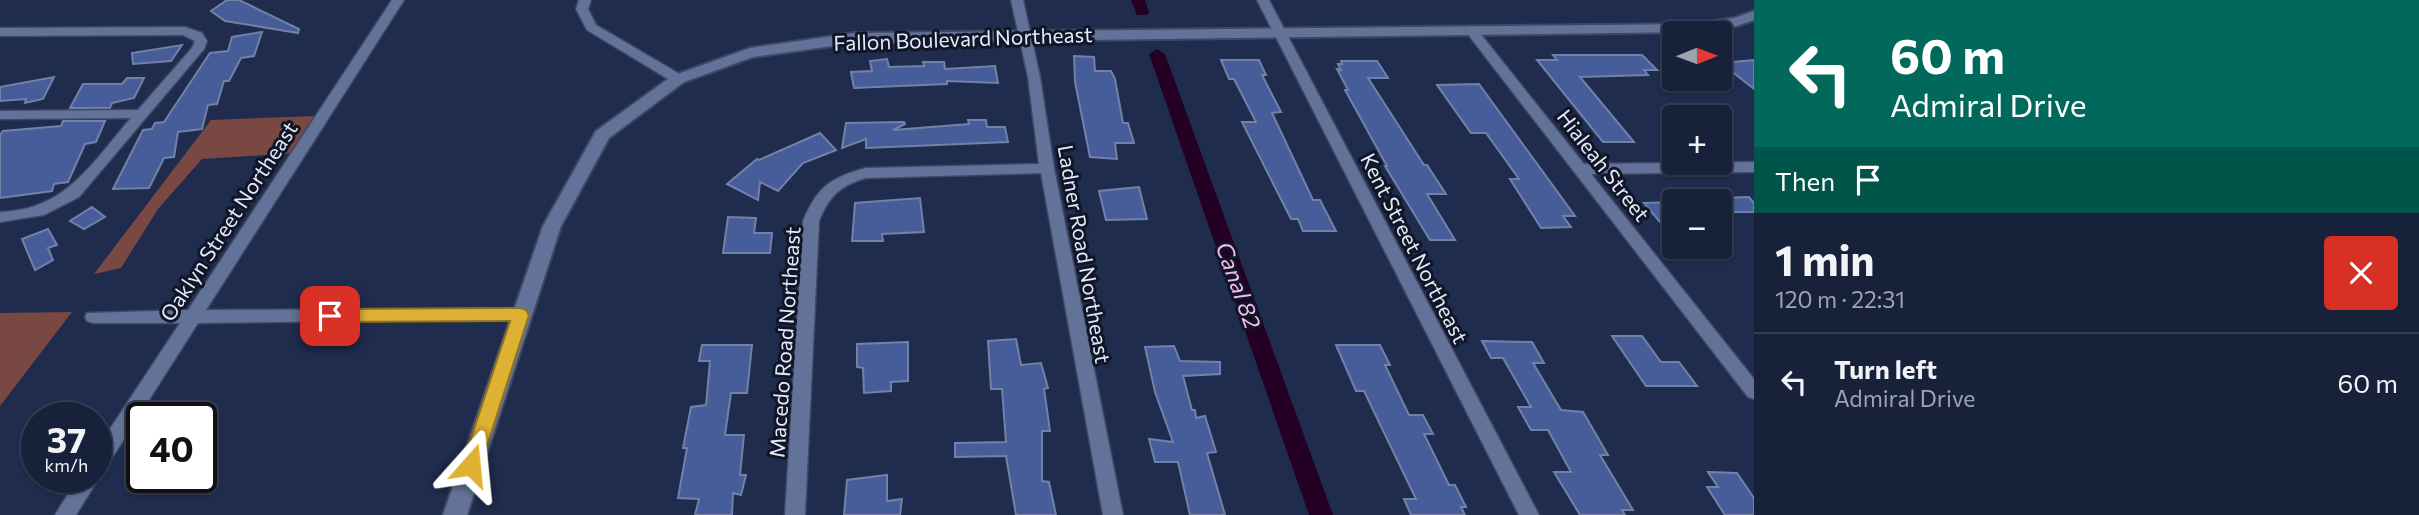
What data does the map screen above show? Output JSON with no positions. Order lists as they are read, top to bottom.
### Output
{
  "streets": {
    "street": [
      "Fallon Boulevard Northeast",
      "Hialeah Street",
      "Oaklyn Street Northeast",
      "Kent Street Northeast",
      "Ladner Road Northeast",
      "Macedo Road Northeast"
    ]
  },
  "crossings": [
    ["Fallon Boulevard Northeast", "Hialeah Street"],
    ["Fallon Boulevard Northeast", "Kent Street Northeast"],
    ["Fallon Boulevard Northeast", "Ladner Road Northeast"],
    ["Ladner Road Northeast", "Macedo Road Northeast"]
  ],
  "water": ["Canal 82"],
  "north": "right",
  "page": {
    "turn": ["60 m", "Admiral Drive"],
    "map_buttons": ["+", "−"],
    "then": "Then",
    "heading": ["1 min", "120 m · 22:31"],
    "list": [
      {
        "name": "Turn left",
        "note": "Admiral Drive",
        "value": "60 m"
      }
    ],
    "speed": "37 km/h",
    "limit": "40"
  }
}
